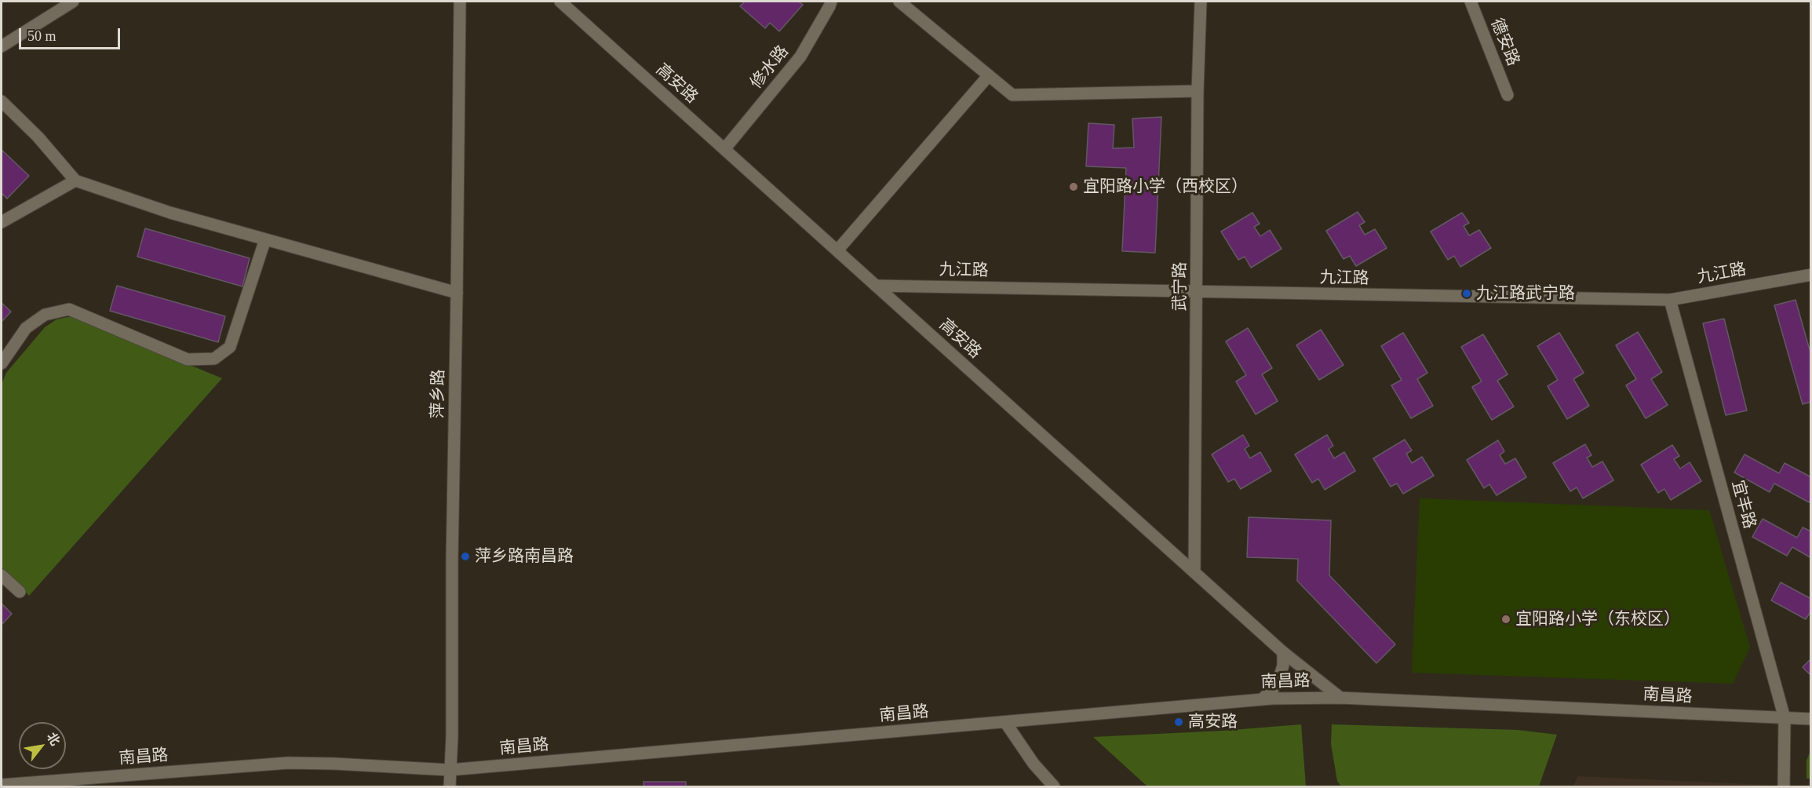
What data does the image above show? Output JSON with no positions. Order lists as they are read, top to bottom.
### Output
{
  "streets": {
    "street": [
      "德安路",
      "修水路",
      "高安路",
      "九江路",
      "武宁路",
      "萍乡路",
      "宜丰路",
      "南昌路"
    ]
  },
  "crossings": [
    ["修水路", "高安路"],
    ["高安路", "九江路"],
    ["高安路", "武宁路"],
    ["高安路", "南昌路"],
    ["九江路", "武宁路"],
    ["九江路", "宜丰路"],
    ["萍乡路", "南昌路"],
    ["宜丰路", "南昌路"]
  ],
  "places": [
    "宜阳路小学（西校区）",
    "九江路武宁路",
    "萍乡路南昌路",
    "宜阳路小学（东校区）",
    "高安路"
  ],
  "scale_bar": "50 m",
  "north": "top right"
}
